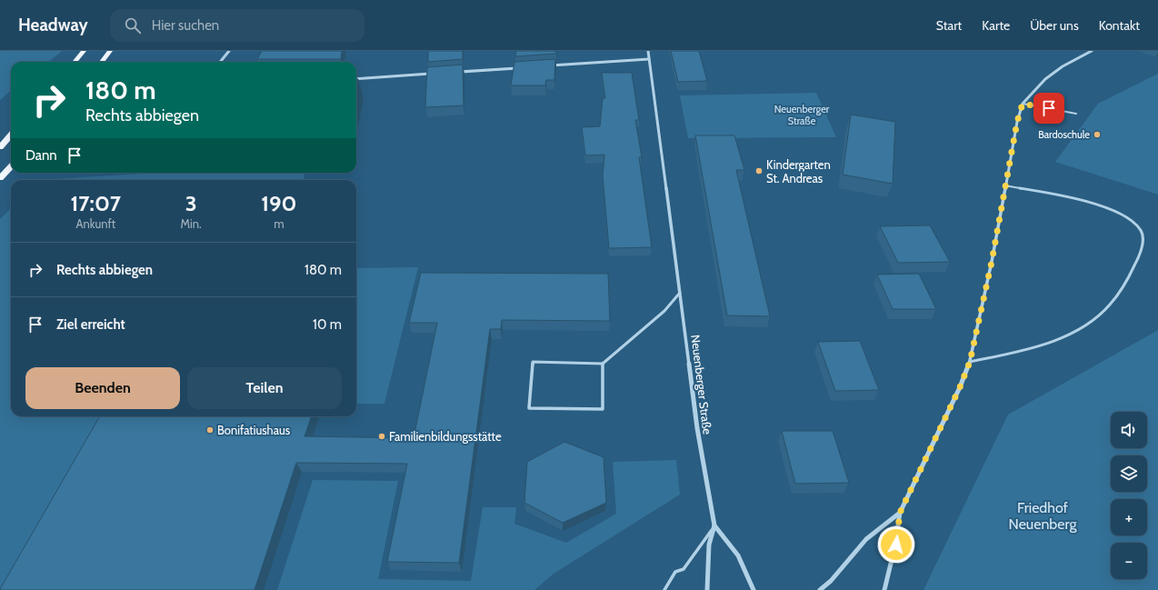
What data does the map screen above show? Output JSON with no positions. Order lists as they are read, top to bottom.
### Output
{
  "streets": {
    "street": ["Neuenberger Straße"]
  },
  "parks": ["Neuenberger Straße", "Friedhof Neuenberg"],
  "places": [
    "Bardoschule",
    "Kindergarten St. Andreas",
    "Bonifatiushaus",
    "Familienbildungsstätte"
  ],
  "page": {
    "header": "Headway",
    "search": "Hier suchen",
    "nav": [
      "Start",
      "Karte",
      "Über uns",
      "Kontakt"
    ],
    "turn": ["180 m", "Rechts abbiegen"],
    "then": "Dann",
    "eta": [
      "17:07",
      "Ankunft",
      "3",
      "Min.",
      "190",
      "m"
    ],
    "list": [
      {
        "name": "Rechts abbiegen",
        "value": "180 m"
      },
      {
        "name": "Ziel erreicht",
        "value": "10 m"
      }
    ],
    "buttons": ["Beenden", "Teilen"],
    "map_buttons": ["+", "−"]
  }
}
